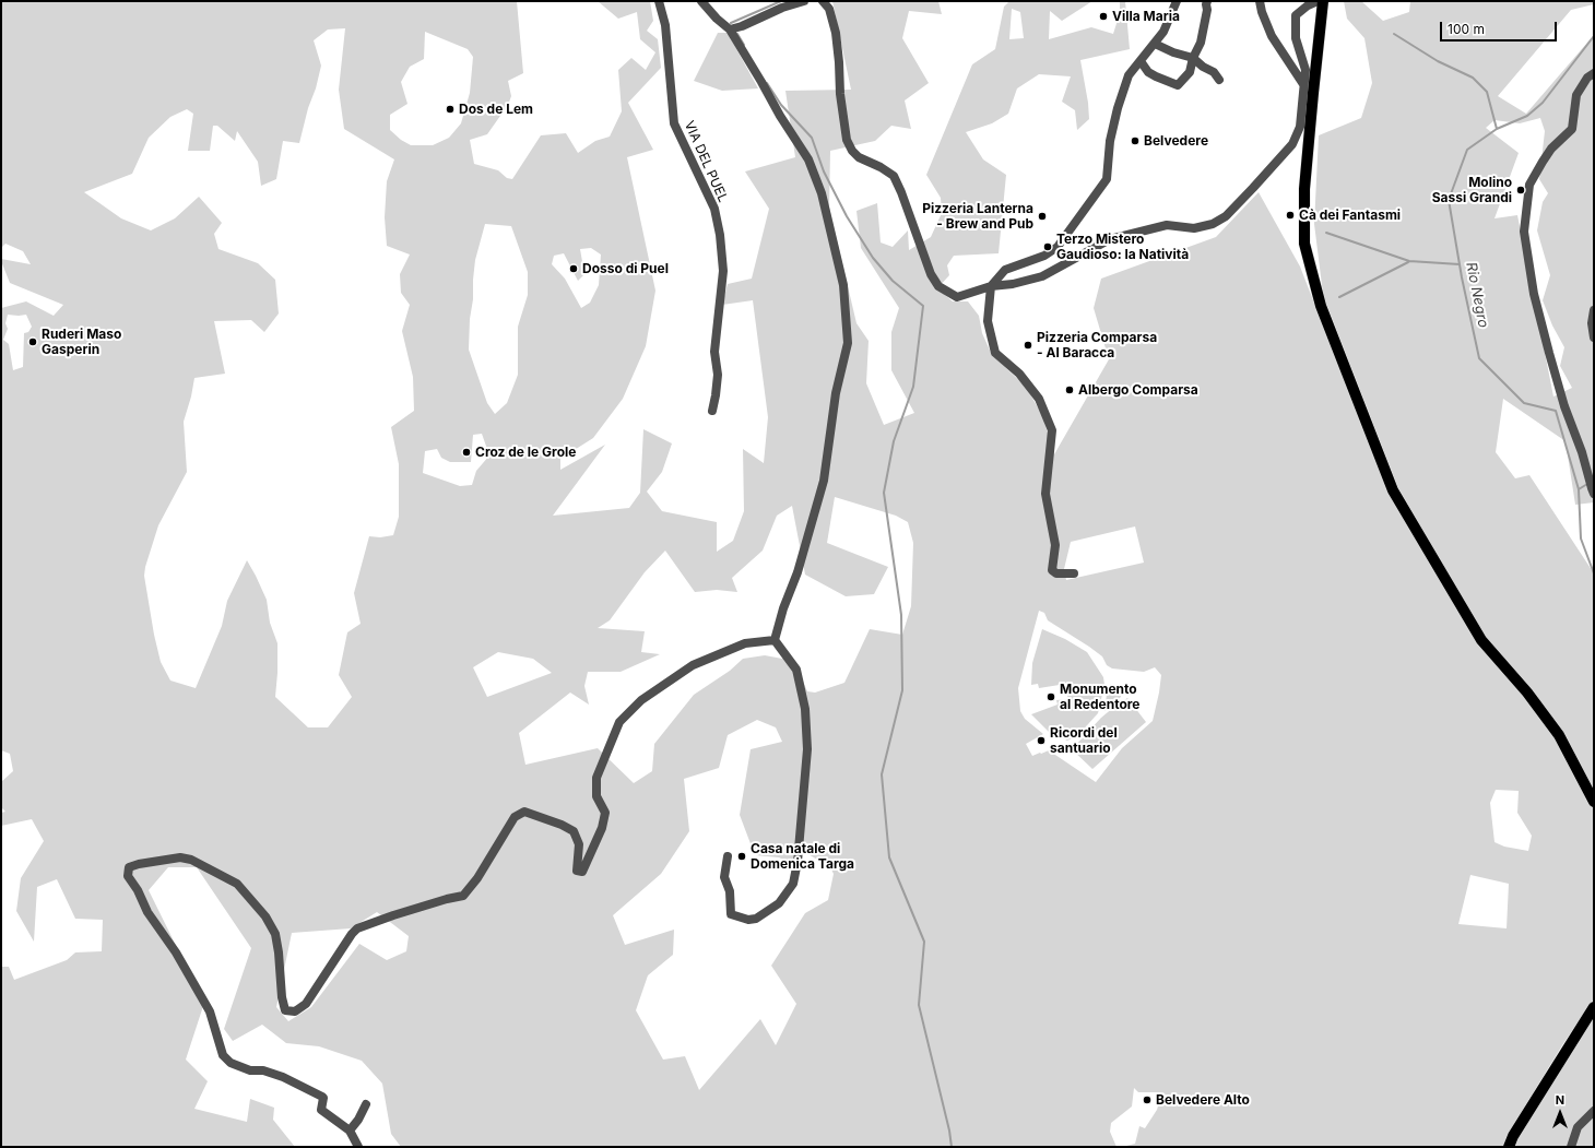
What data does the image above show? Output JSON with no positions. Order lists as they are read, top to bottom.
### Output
{
  "streets": {
    "street": ["VIA DEL PUEL"]
  },
  "water": ["Rio Negro"],
  "places": [
    "Villa Maria",
    "Dos de Lem",
    "Belvedere",
    "Molino Sassi Grandi",
    "Cà dei Fantasmi",
    "Pizzeria Lanterna - Brew and Pub",
    "Terzo Mistero Gaudioso: la Natività",
    "Dosso di Puel",
    "Ruderi Maso Gasperin",
    "Pizzeria Comparsa - Al Baracca",
    "Albergo Comparsa",
    "Croz de le Grole",
    "Monumento al Redentore",
    "Ricordi del santuario",
    "Casa natale di Domenica Targa",
    "Belvedere Alto"
  ],
  "scale_bar": "100 m",
  "north": "top"
}
